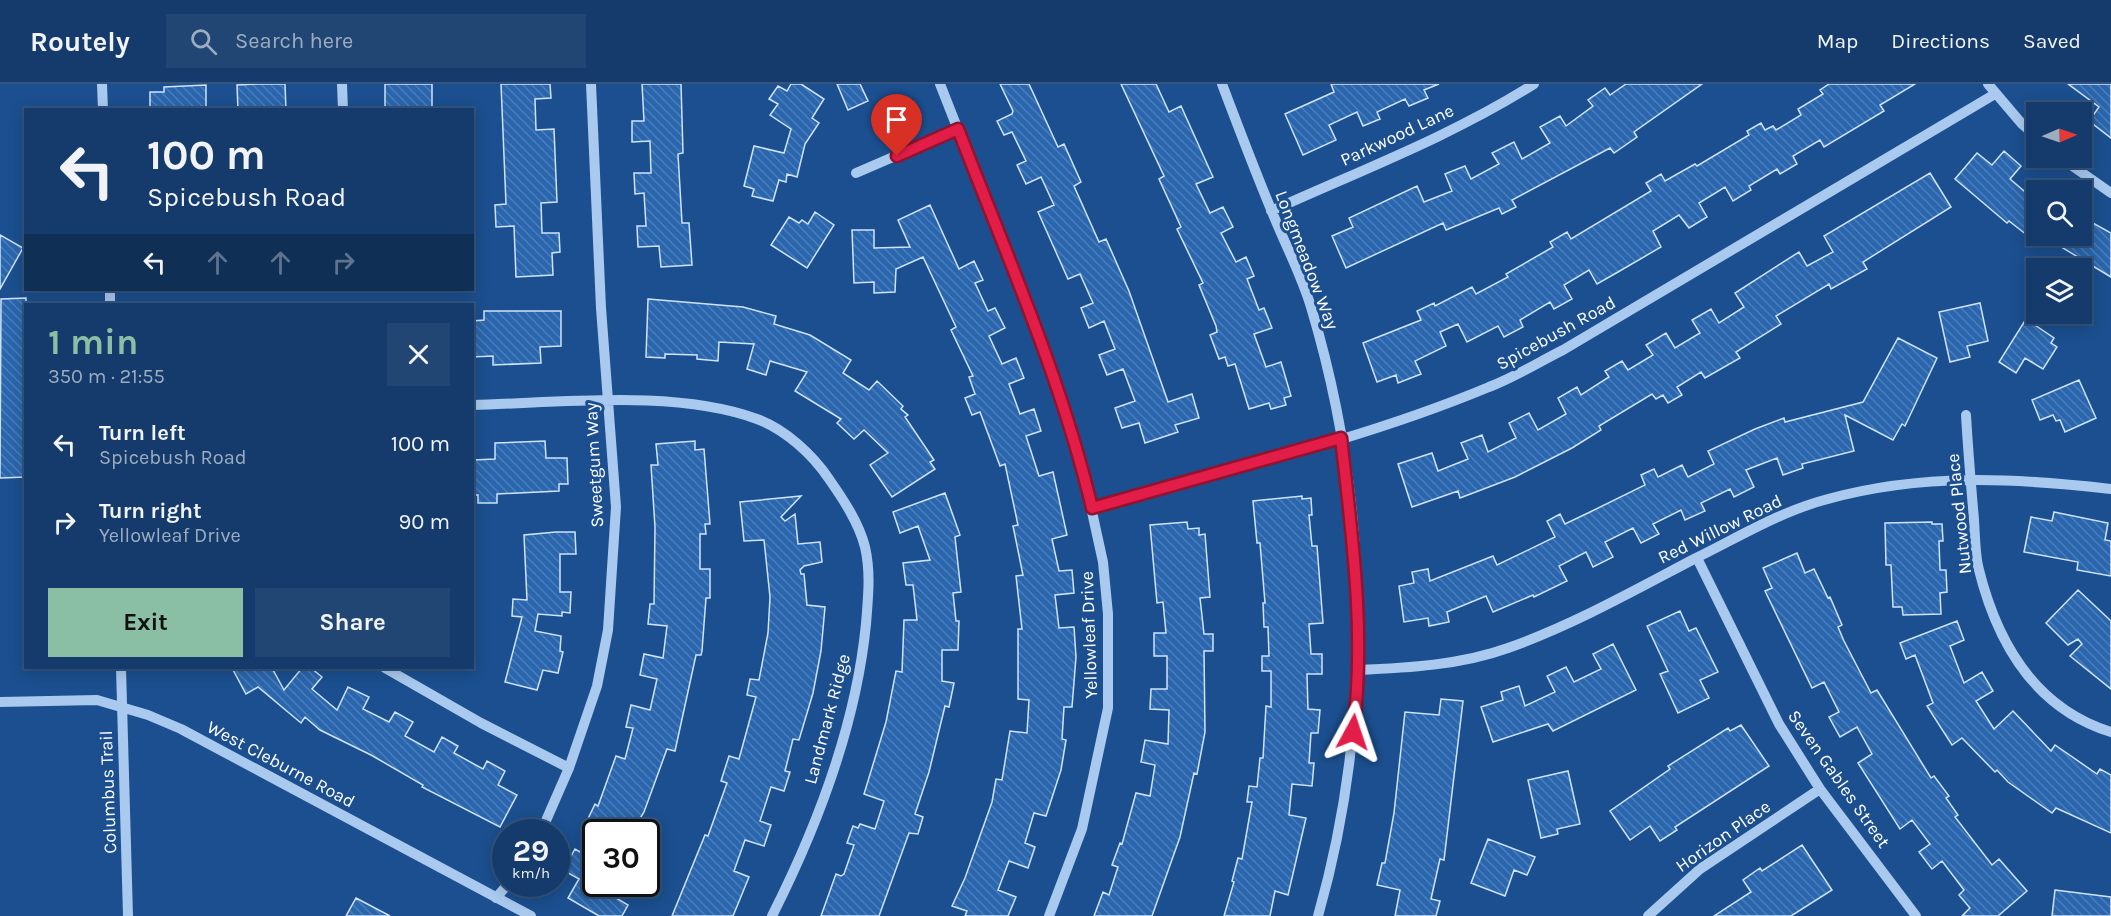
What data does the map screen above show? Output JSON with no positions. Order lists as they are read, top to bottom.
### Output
{
  "streets": {
    "street": [
      "Parkwood Lane",
      "Longmeadow Way",
      "Spicebush Road",
      "Sweetgum Way",
      "Nutwood Place",
      "Red Willow Road",
      "Yellowleaf Drive",
      "Landmark Ridge",
      "West Cleburne Road",
      "Seven Gables Street",
      "Columbus Trail",
      "Horizon Place"
    ]
  },
  "crossings": [
    ["Parkwood Lane", "Longmeadow Way"],
    ["Longmeadow Way", "Spicebush Road"],
    ["Longmeadow Way", "Red Willow Road"],
    ["Spicebush Road", "Yellowleaf Drive"],
    ["Sweetgum Way", "Landmark Ridge"],
    ["Nutwood Place", "Red Willow Road"],
    ["Red Willow Road", "Seven Gables Street"],
    ["West Cleburne Road", "Columbus Trail"],
    ["Seven Gables Street", "Horizon Place"]
  ],
  "north": "right",
  "page": {
    "header": "Routely",
    "search": "Search here",
    "nav": ["Map", "Directions", "Saved"],
    "turn": ["100 m", "Spicebush Road"],
    "heading": ["1 min", "350 m · 21:55"],
    "list": [
      {
        "name": "Turn left",
        "note": "Spicebush Road",
        "value": "100 m"
      },
      {
        "name": "Turn right",
        "note": "Yellowleaf Drive",
        "value": "90 m"
      }
    ],
    "buttons": ["Exit", "Share"],
    "speed": "29 km/h",
    "limit": "30"
  }
}
